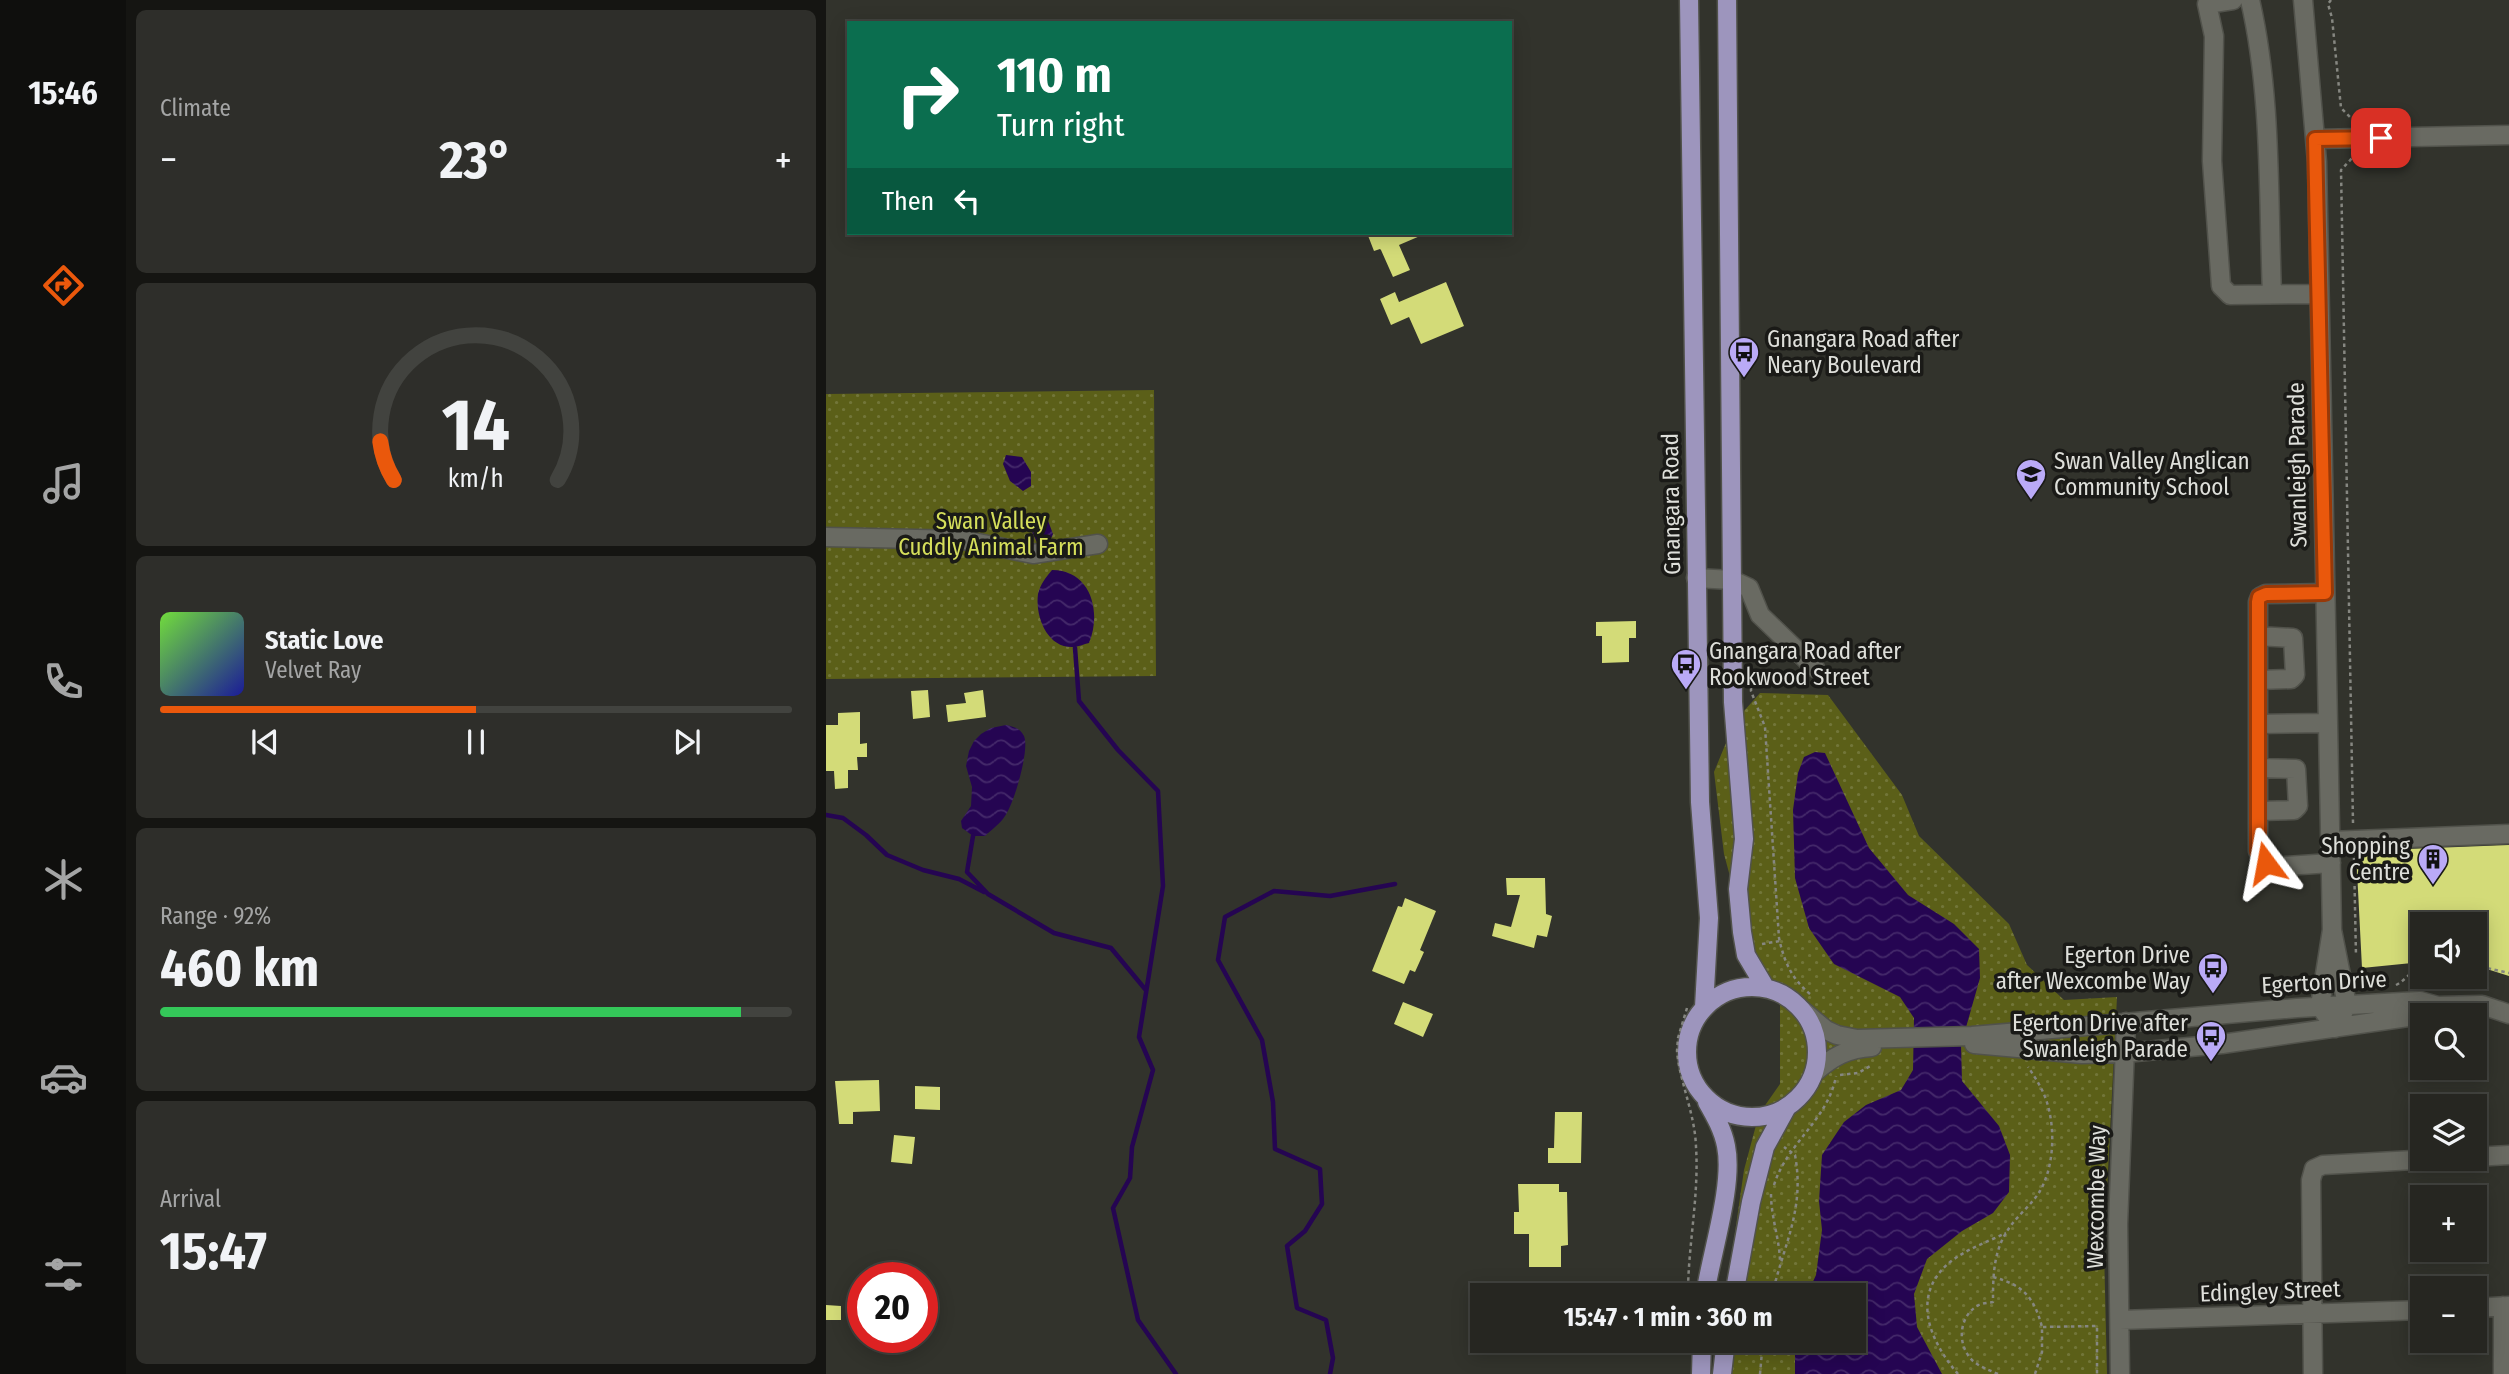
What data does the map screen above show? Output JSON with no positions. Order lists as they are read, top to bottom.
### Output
{
  "streets": {
    "main road": ["Gnangara Road"],
    "street": [
      "Swanleigh Parade",
      "Egerton Drive",
      "Wexcombe Way",
      "Edingley Street"
    ]
  },
  "crossings": [
    ["Swanleigh Parade", "Egerton Drive"],
    ["Gnangara Road", "Egerton Drive"],
    ["Egerton Drive", "Wexcombe Way"],
    ["Wexcombe Way", "Edingley Street"]
  ],
  "parks": ["Swan Valley Cuddly Animal Farm"],
  "places": {
    "bus stop": [
      "Gnangara Road after Neary Boulevard",
      "Gnangara Road after Rookwood Street",
      "Egerton Drive after Wexcombe Way",
      "Egerton Drive after Swanleigh Parade"
    ],
    "school or university": ["Swan Valley Anglican Community School"],
    "building": ["Shopping Centre"]
  },
  "page": {
    "tabs": "15:46",
    "tile": [
      "Climate",
      ["Range · 92%", "460 km"],
      ["Arrival", "15:47"]
    ],
    "turn": ["110 m", "Turn right"],
    "heat": ["−", "23°", "+"],
    "then": "Then",
    "song": ["Static Love", "Velvet Ray"],
    "map_buttons": ["+", "−"],
    "limit": "20",
    "trip": "15:47 · 1 min · 360 m",
    "gauge": ["14", "km/h"]
  }
}
